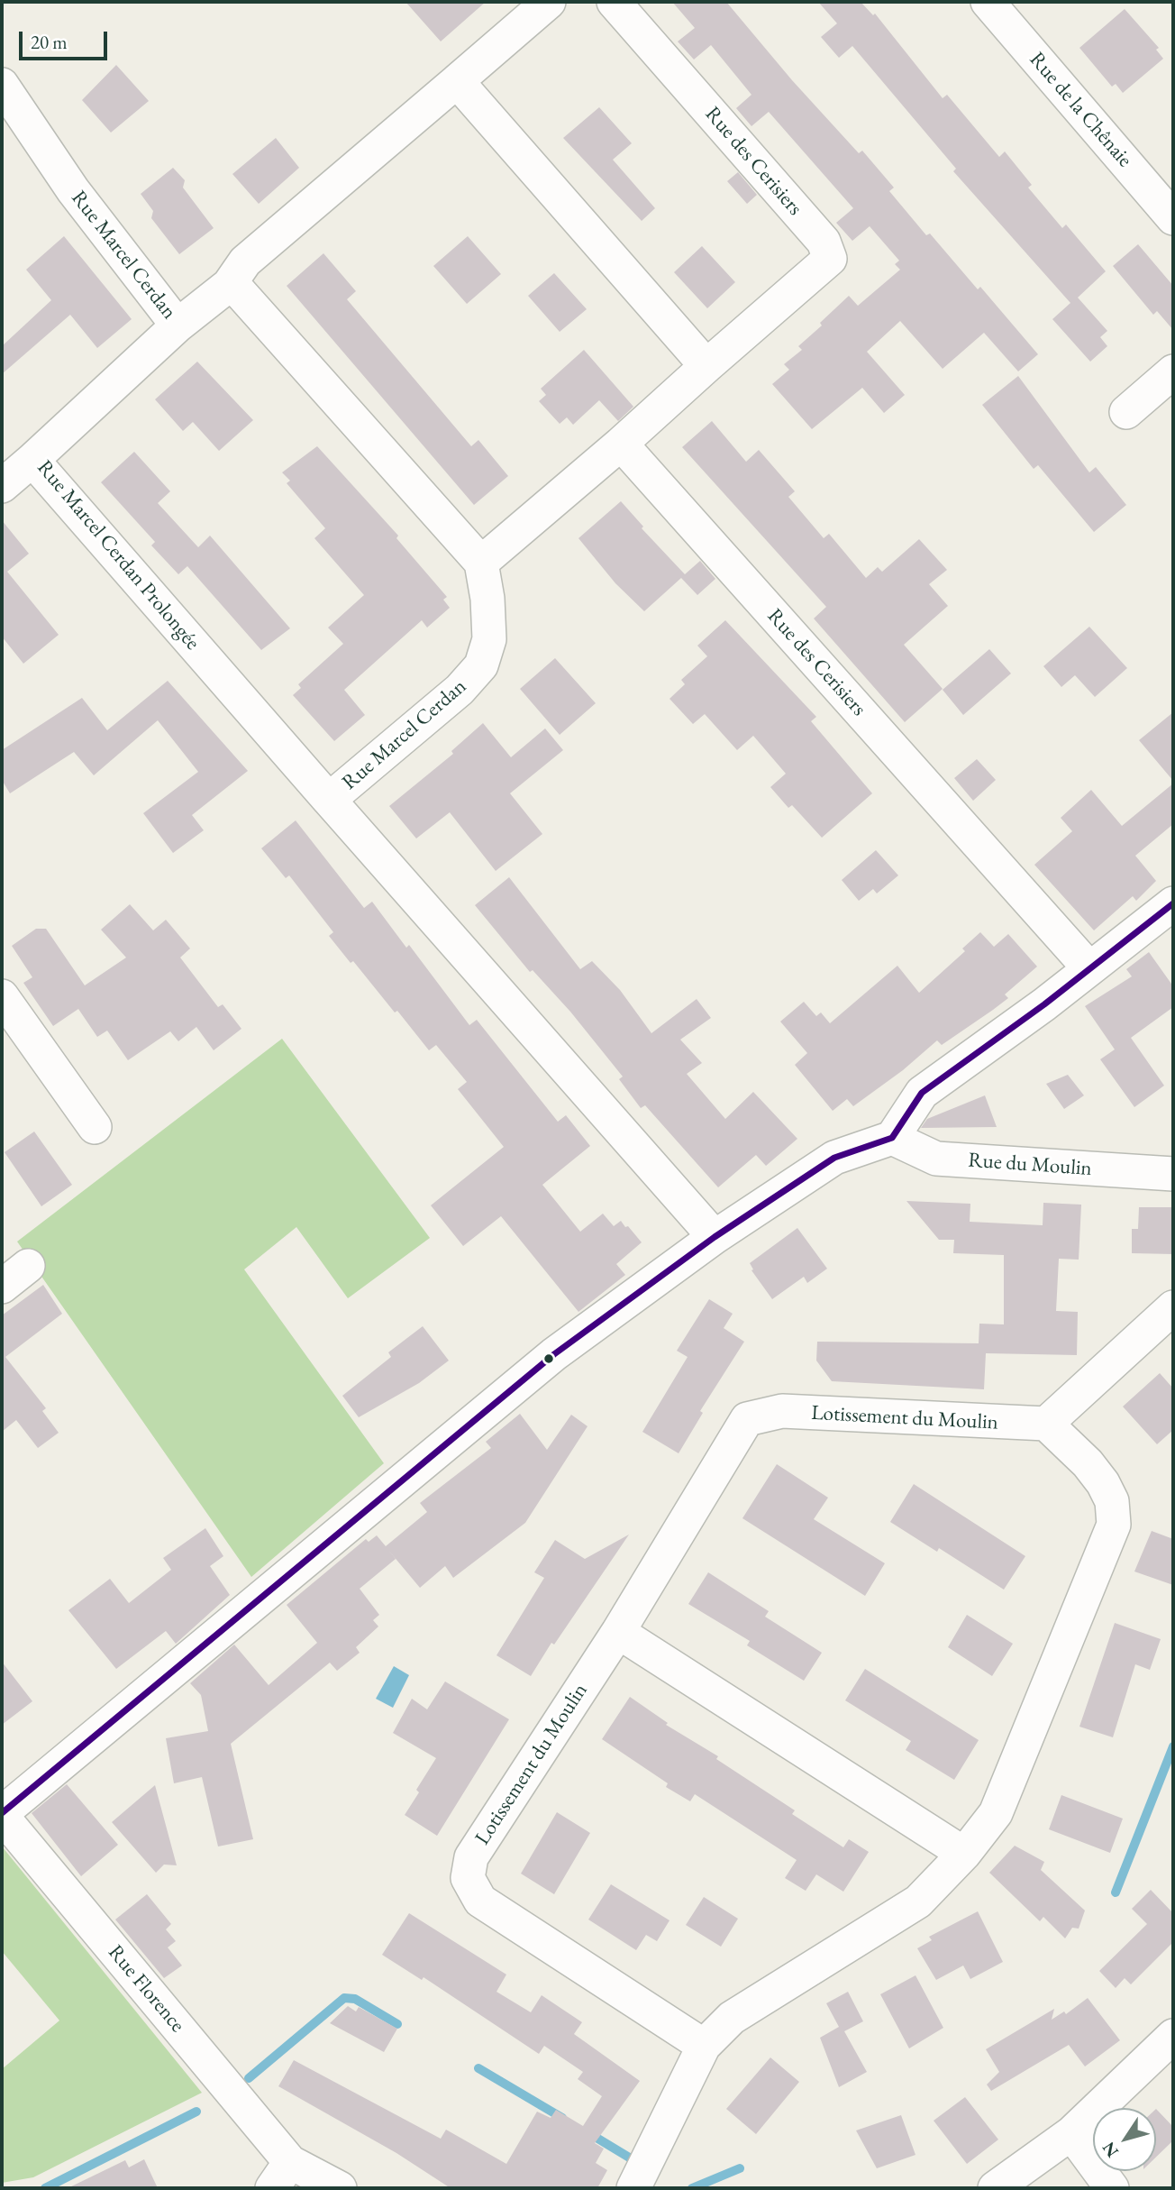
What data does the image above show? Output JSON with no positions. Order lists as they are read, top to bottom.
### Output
{
  "streets": {
    "street": [
      "Rue de la Chênaie",
      "Rue des Cerisiers",
      "Rue Marcel Cerdan",
      "Rue Marcel Cerdan Prolongée",
      "Rue du Moulin",
      "Lotissement du Moulin",
      "Rue Florence"
    ]
  },
  "crossings": [
    ["Rue Marcel Cerdan", "Rue Marcel Cerdan Prolongée"]
  ],
  "scale_bar": "20 m",
  "north": "bottom left"
}
